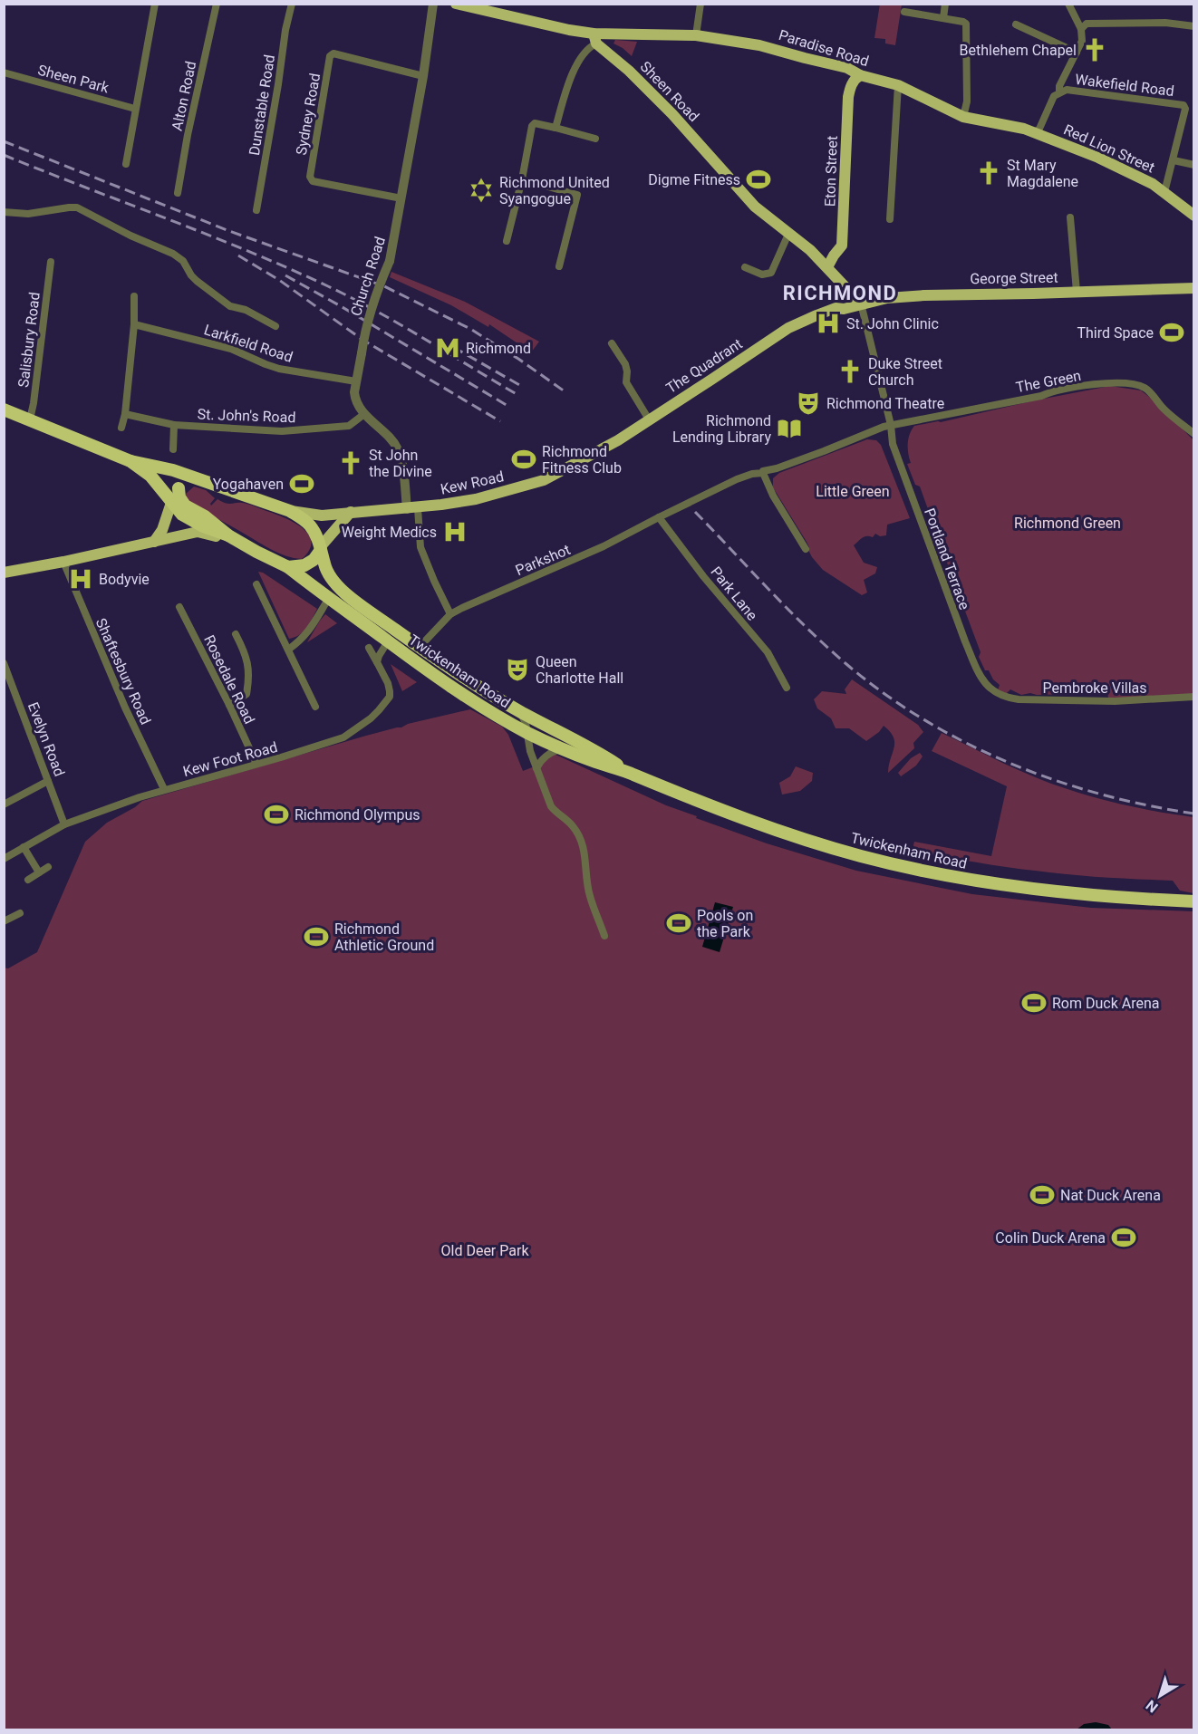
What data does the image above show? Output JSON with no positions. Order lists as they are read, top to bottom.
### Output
{
  "streets": {
    "highway": ["Twickenham Road"],
    "main road": [
      "Paradise Road",
      "Sheen Road",
      "Red Lion Street",
      "Eton Street",
      "George Street",
      "The Quadrant",
      "Kew Road"
    ],
    "street": [
      "Sheen Park",
      "Wakefield Road",
      "Alton Road",
      "Dunstable Road",
      "Sydney Road",
      "Church Road",
      "Salisbury Road",
      "Larkfield Road",
      "The Green",
      "St. John's Road",
      "Portland Terrace",
      "Parkshot",
      "Park Lane",
      "Shaftesbury Road",
      "Rosedale Road",
      "Pembroke Villas",
      "Evelyn Road",
      "Kew Foot Road"
    ]
  },
  "crossings": [
    ["Paradise Road", "Sheen Road"],
    ["Paradise Road", "Red Lion Street"],
    ["Paradise Road", "Eton Street"],
    ["Sheen Road", "Eton Street"],
    ["Sheen Road", "George Street"],
    ["Sheen Road", "Portland Terrace"],
    ["Sydney Road", "Church Road"],
    ["Church Road", "Larkfield Road"],
    ["Church Road", "St. John's Road"],
    ["Church Road", "Kew Road"],
    ["George Street", "The Quadrant"],
    ["George Street", "Portland Terrace"],
    ["The Quadrant", "Kew Road"],
    ["The Green", "Portland Terrace"],
    ["Kew Road", "Twickenham Road"],
    ["Portland Terrace", "Pembroke Villas"],
    ["Parkshot", "Park Lane"],
    ["Parkshot", "Twickenham Road"],
    ["Shaftesbury Road", "Kew Foot Road"],
    ["Rosedale Road", "Kew Foot Road"],
    ["Evelyn Road", "Kew Foot Road"]
  ],
  "districts": ["RICHMOND"],
  "parks": ["Little Green", "Richmond Green", "Old Deer Park"],
  "places": {
    "church": [
      "Bethlehem Chapel",
      "St Mary Magdalene",
      "Duke Street Church",
      "St John the Divine"
    ],
    "sports": [
      "Digme Fitness",
      "Third Space",
      "Richmond Fitness Club",
      "Yogahaven",
      "Richmond Olympus",
      "Pools on the Park",
      "Richmond Athletic Ground",
      "Rom Duck Arena",
      "Nat Duck Arena",
      "Colin Duck Arena"
    ],
    "synagogue": ["Richmond United Syangogue"],
    "hospital": ["St. John Clinic", "Weight Medics", "Bodyvie"],
    "metro station": ["Richmond"],
    "theatre": ["Richmond Theatre", "Queen Charlotte Hall"],
    "library": ["Richmond Lending Library"]
  },
  "north": "bottom left"
}
